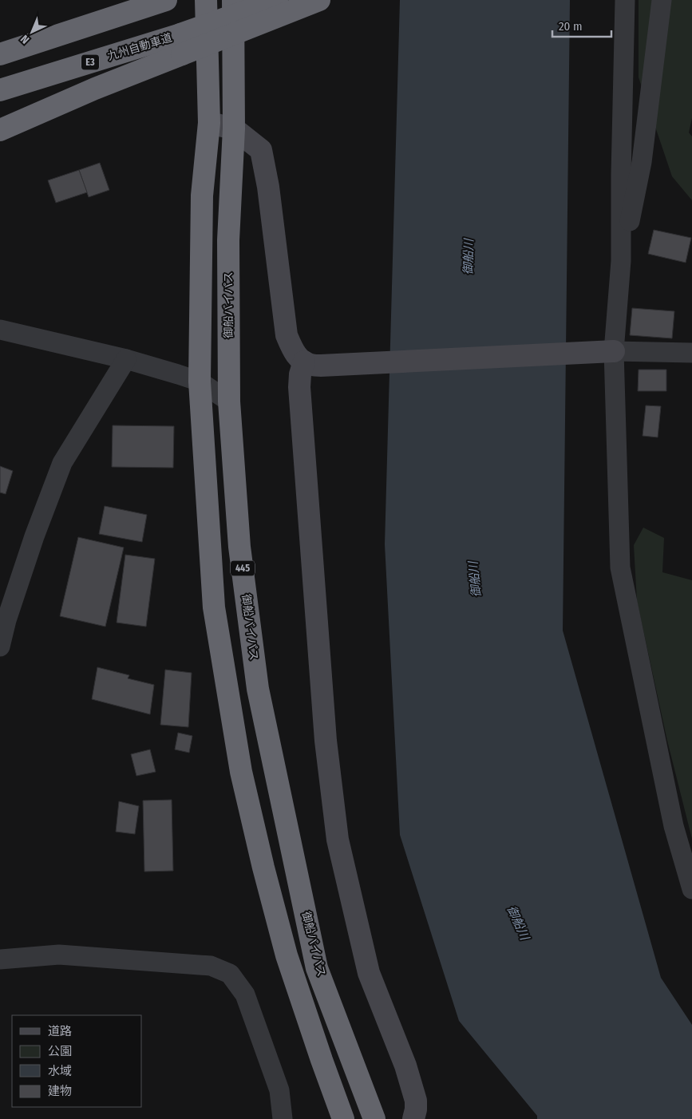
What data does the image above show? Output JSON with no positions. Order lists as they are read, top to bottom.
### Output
{
  "streets": {
    "highway": [
      "九州自動車道",
      "E3",
      "御船バイパス",
      "445"
    ]
  },
  "water": ["御船川"],
  "legend": [
    "道路",
    "公園",
    "水域",
    "建物"
  ],
  "scale_bar": "20 m",
  "north": "bottom left"
}
